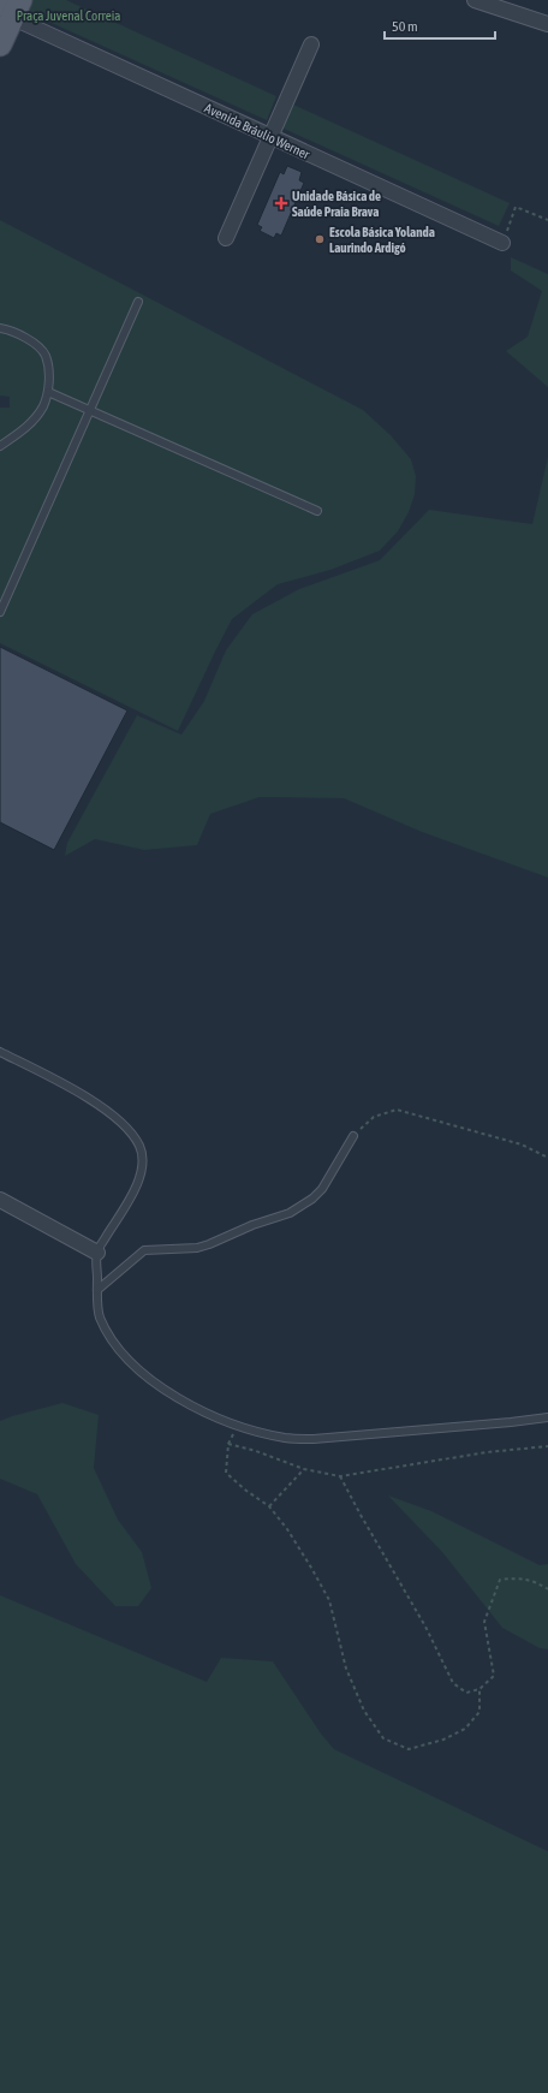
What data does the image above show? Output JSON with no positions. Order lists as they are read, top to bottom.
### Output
{
  "streets": {
    "street": ["Avenida Bráulio Werner"]
  },
  "parks": ["Praça Juvenal Correia"],
  "places": {
    "health": ["Unidade Básica de Saúde Praia Brava"],
    "other": ["Escola Básica Yolanda Laurindo Ardigó"]
  },
  "scale_bar": "50 m"
}
